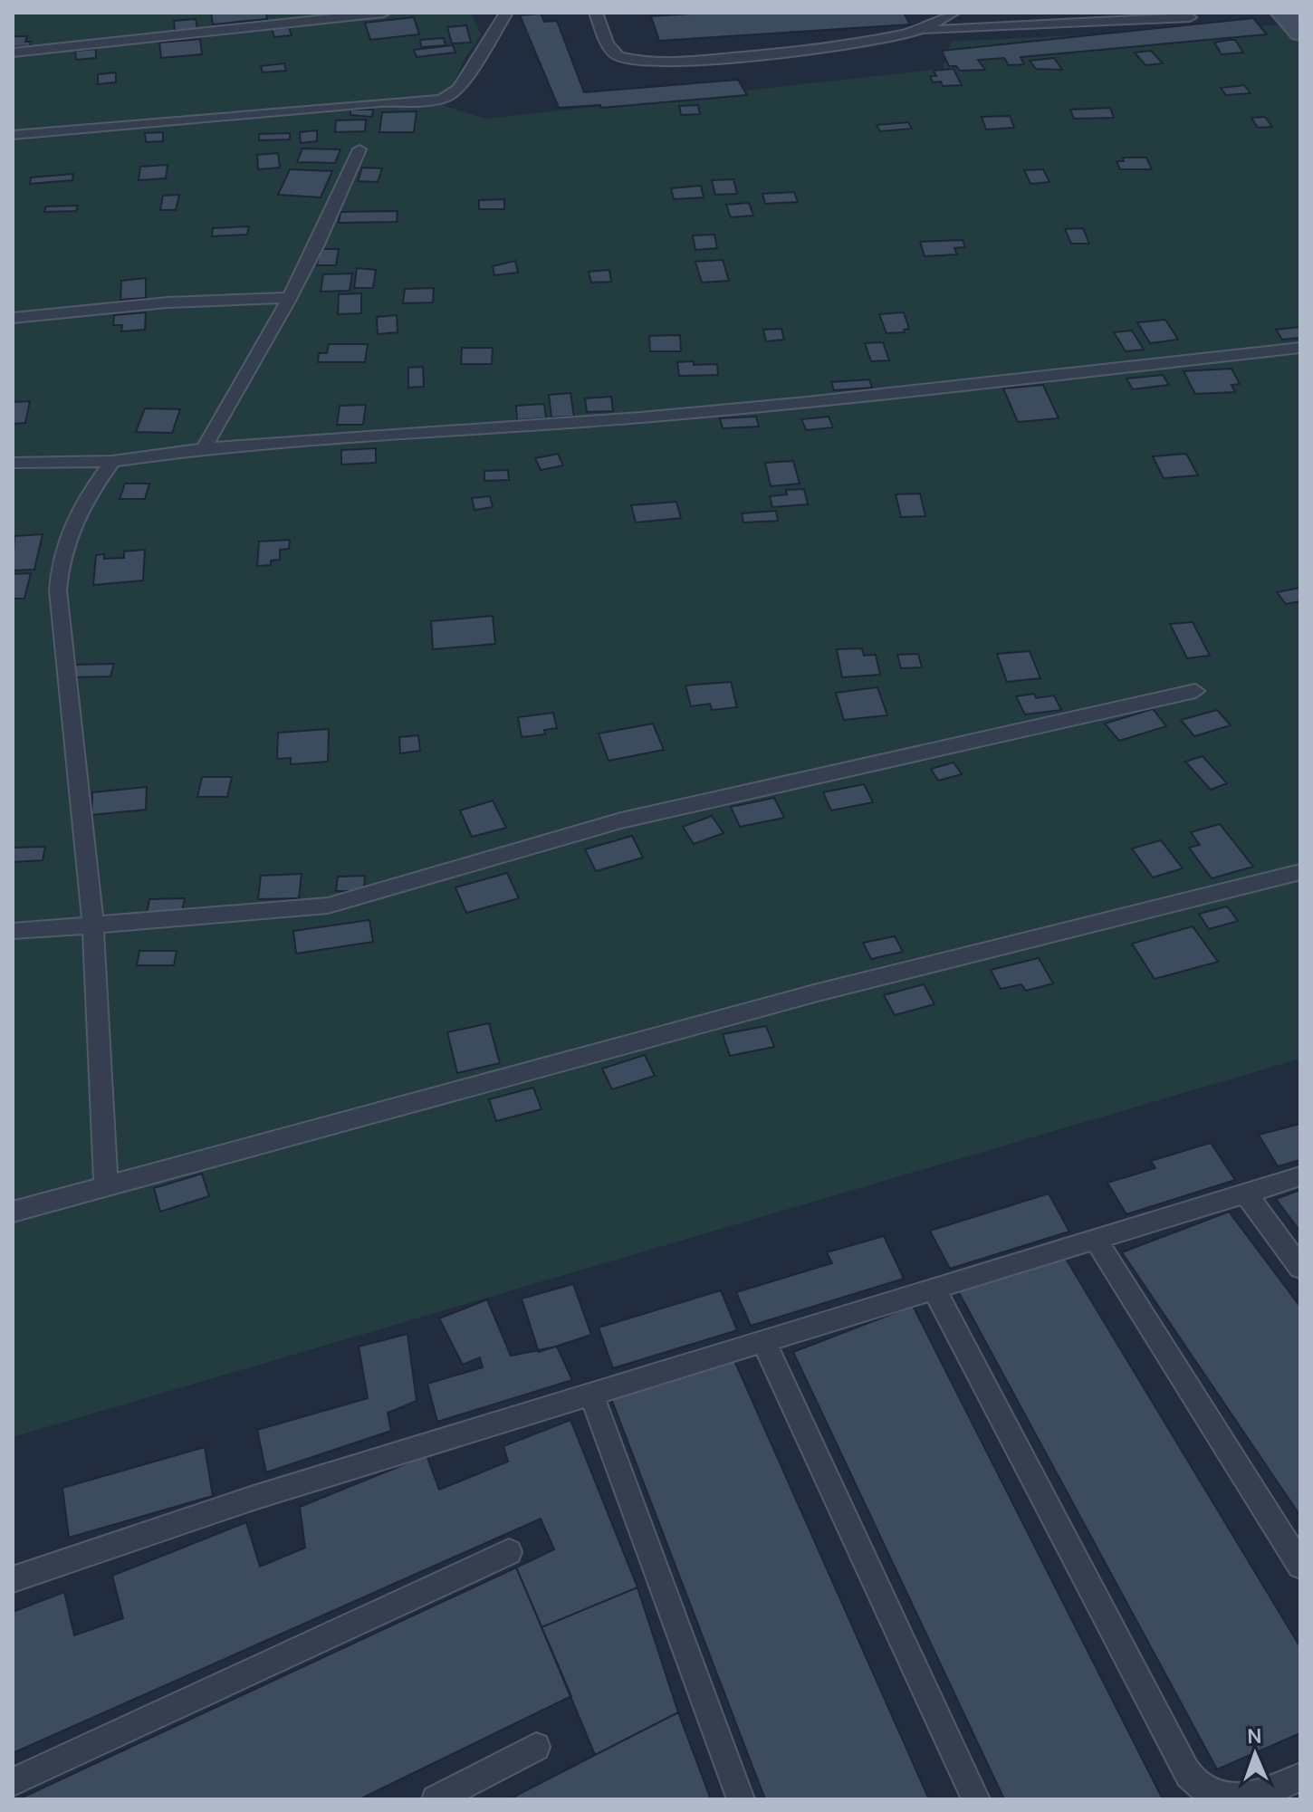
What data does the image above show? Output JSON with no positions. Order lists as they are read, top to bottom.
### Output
{
  "north": "top"
}
